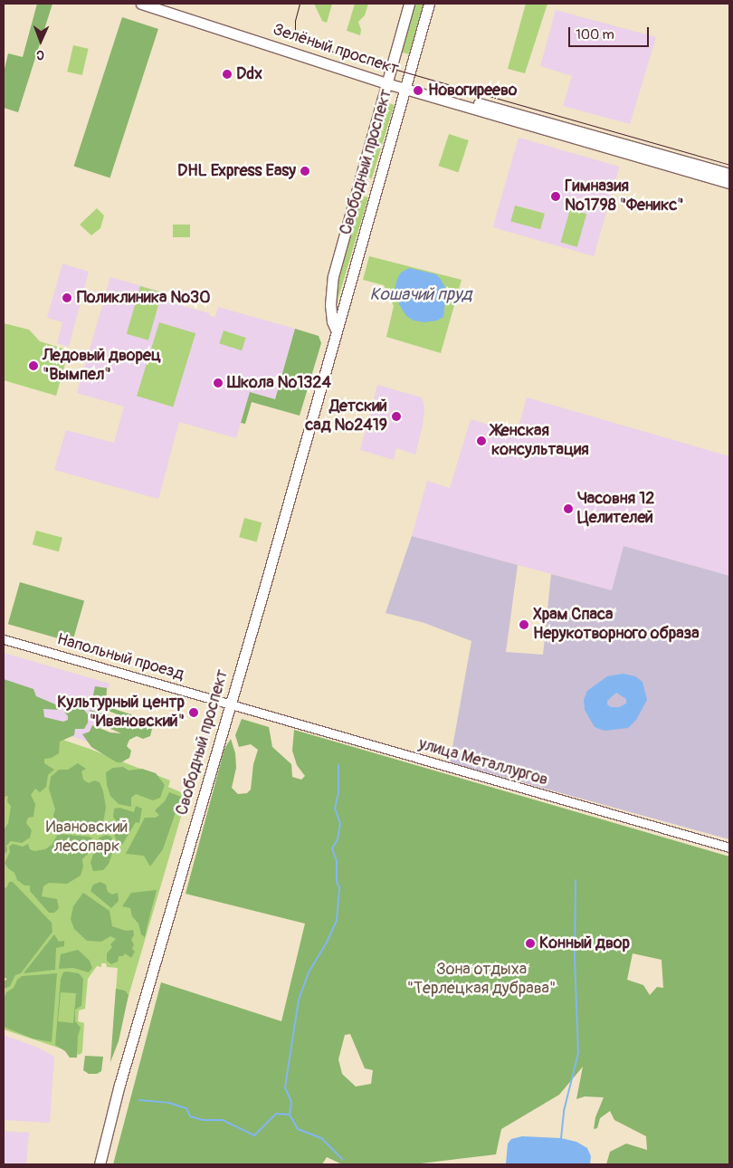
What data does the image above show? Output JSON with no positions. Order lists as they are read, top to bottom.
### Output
{
  "streets": {
    "main road": ["Зелёный проспект", "Свободный проспект"],
    "street": ["Напольный проезд", "улица Металлургов"]
  },
  "crossings": [
    ["Зелёный проспект", "Свободный проспект"],
    ["Свободный проспект", "Напольный проезд"],
    ["Свободный проспект", "улица Металлургов"],
    ["Напольный проезд", "улица Металлургов"]
  ],
  "water": ["Кошачий пруд"],
  "parks": ["Ивановский лесопарк", "Зона отдыха \"Терлецкая дубрава\""],
  "places": [
    "Ddx",
    "Новогиреево",
    "DHL Express Easy",
    "Гимназия №1798 \"Феникс\"",
    "Поликлиника №30",
    "Ледовый дворец \"Вымпел\"",
    "Школа №1324",
    "Детский сад №2419",
    "Женская консультация",
    "Часовня 12 Целителей",
    "Храм Спаса Нерукотворного образа",
    "Культурный центр \"Ивановский\"",
    "Конный двор"
  ],
  "scale_bar": "100 m",
  "north": "bottom"
}
